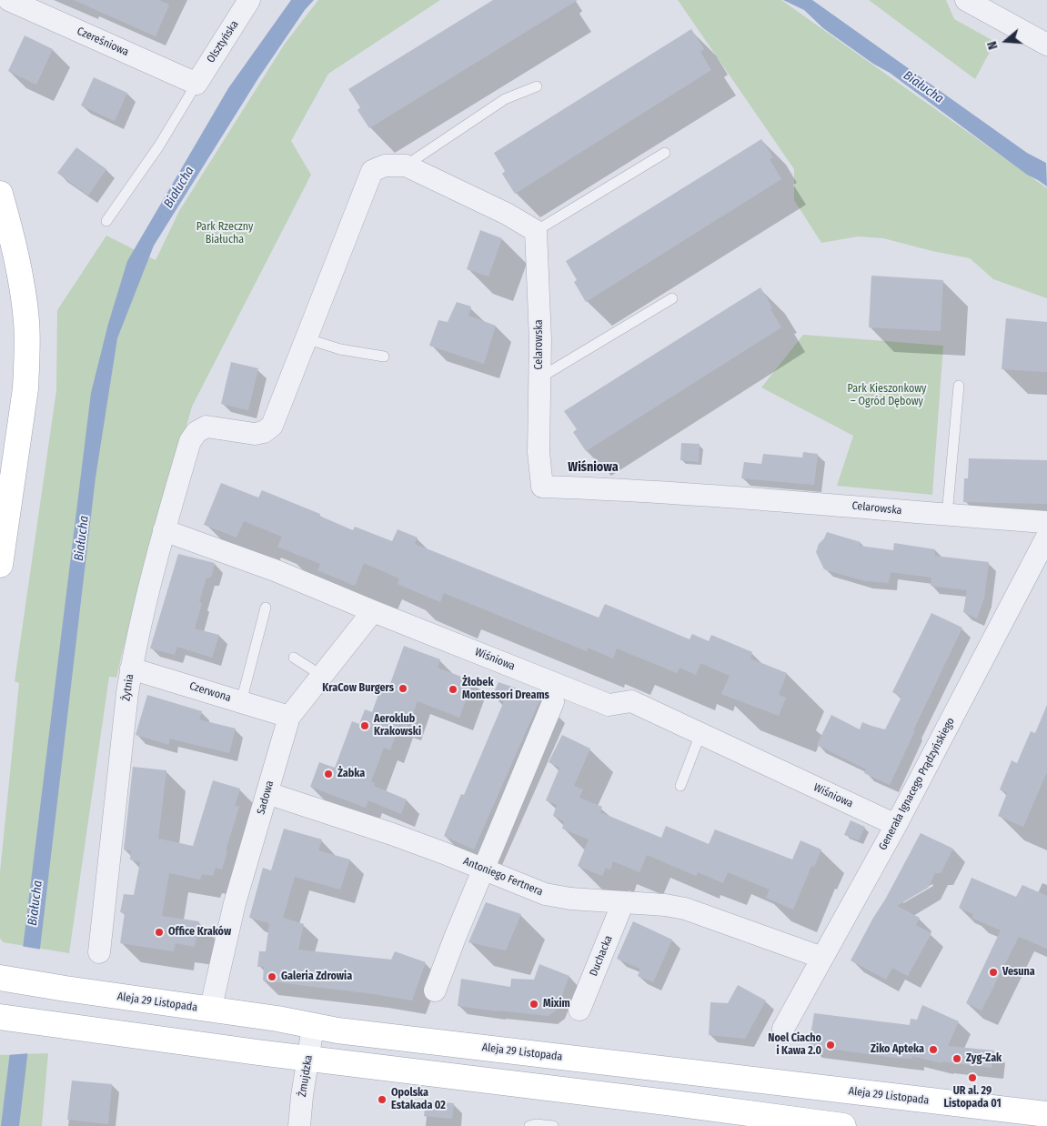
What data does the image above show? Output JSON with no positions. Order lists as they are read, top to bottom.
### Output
{
  "streets": {
    "main road": ["Aleja 29 Listopada"],
    "street": [
      "Czereśniowa",
      "Olsztyńska",
      "Celarowska",
      "Wiśniowa",
      "Żytnia",
      "Czerwona",
      "Generała Ignacego Prądzyńskiego",
      "Sadowa",
      "Antoniego Fertnera",
      "Duchacka",
      "Żmujdzka"
    ]
  },
  "crossings": [
    ["Czereśniowa", "Olsztyńska"],
    ["Wiśniowa", "Żytnia"],
    ["Wiśniowa", "Generała Ignacego Prądzyńskiego"],
    ["Wiśniowa", "Sadowa"],
    ["Żytnia", "Czerwona"],
    ["Czerwona", "Sadowa"],
    ["Generała Ignacego Prądzyńskiego", "Antoniego Fertnera"],
    ["Sadowa", "Antoniego Fertnera"],
    ["Sadowa", "Aleja 29 Listopada"],
    ["Antoniego Fertnera", "Duchacka"],
    ["Aleja 29 Listopada", "Żmujdzka"]
  ],
  "districts": ["Wiśniowa"],
  "water": ["Białucha"],
  "parks": ["Park Rzeczny Białucha", "Park Kieszonkowy – Ogród Dębowy"],
  "places": [
    "KraCow Burgers",
    "Żłobek Montessori Dreams",
    "Aeroklub Krakowski",
    "Żabka",
    "Office Kraków",
    "Vesuna",
    "Galeria Zdrowia",
    "Mixim",
    "Noel Ciacho i Kawa 2.0",
    "Ziko Apteka",
    "Zyg-Zak",
    "UR al. 29 Listopada 01",
    "Opolska Estakada 02"
  ],
  "north": "left"
}
